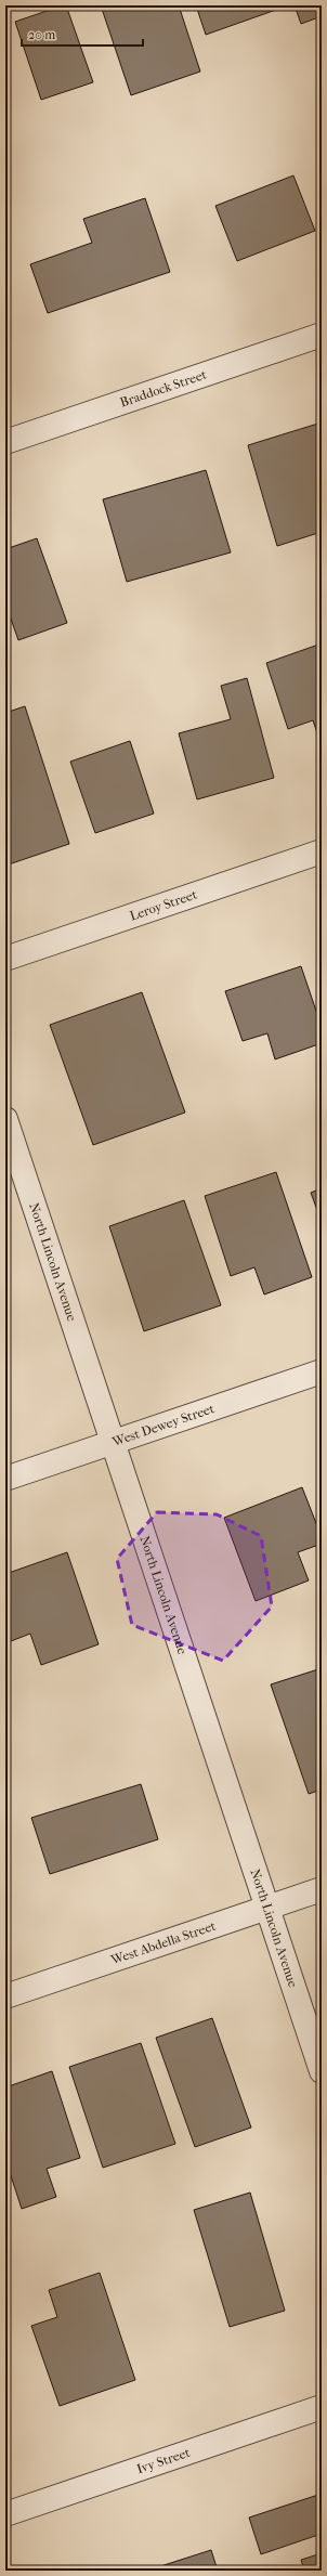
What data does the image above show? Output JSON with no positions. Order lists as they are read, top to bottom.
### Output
{
  "streets": {
    "street": [
      "Braddock Street",
      "Leroy Street",
      "North Lincoln Avenue",
      "West Dewey Street",
      "West Abdella Street",
      "Ivy Street"
    ]
  },
  "crossings": [
    ["North Lincoln Avenue", "West Dewey Street"],
    ["North Lincoln Avenue", "West Abdella Street"]
  ],
  "scale_bar": "20 m"
}
